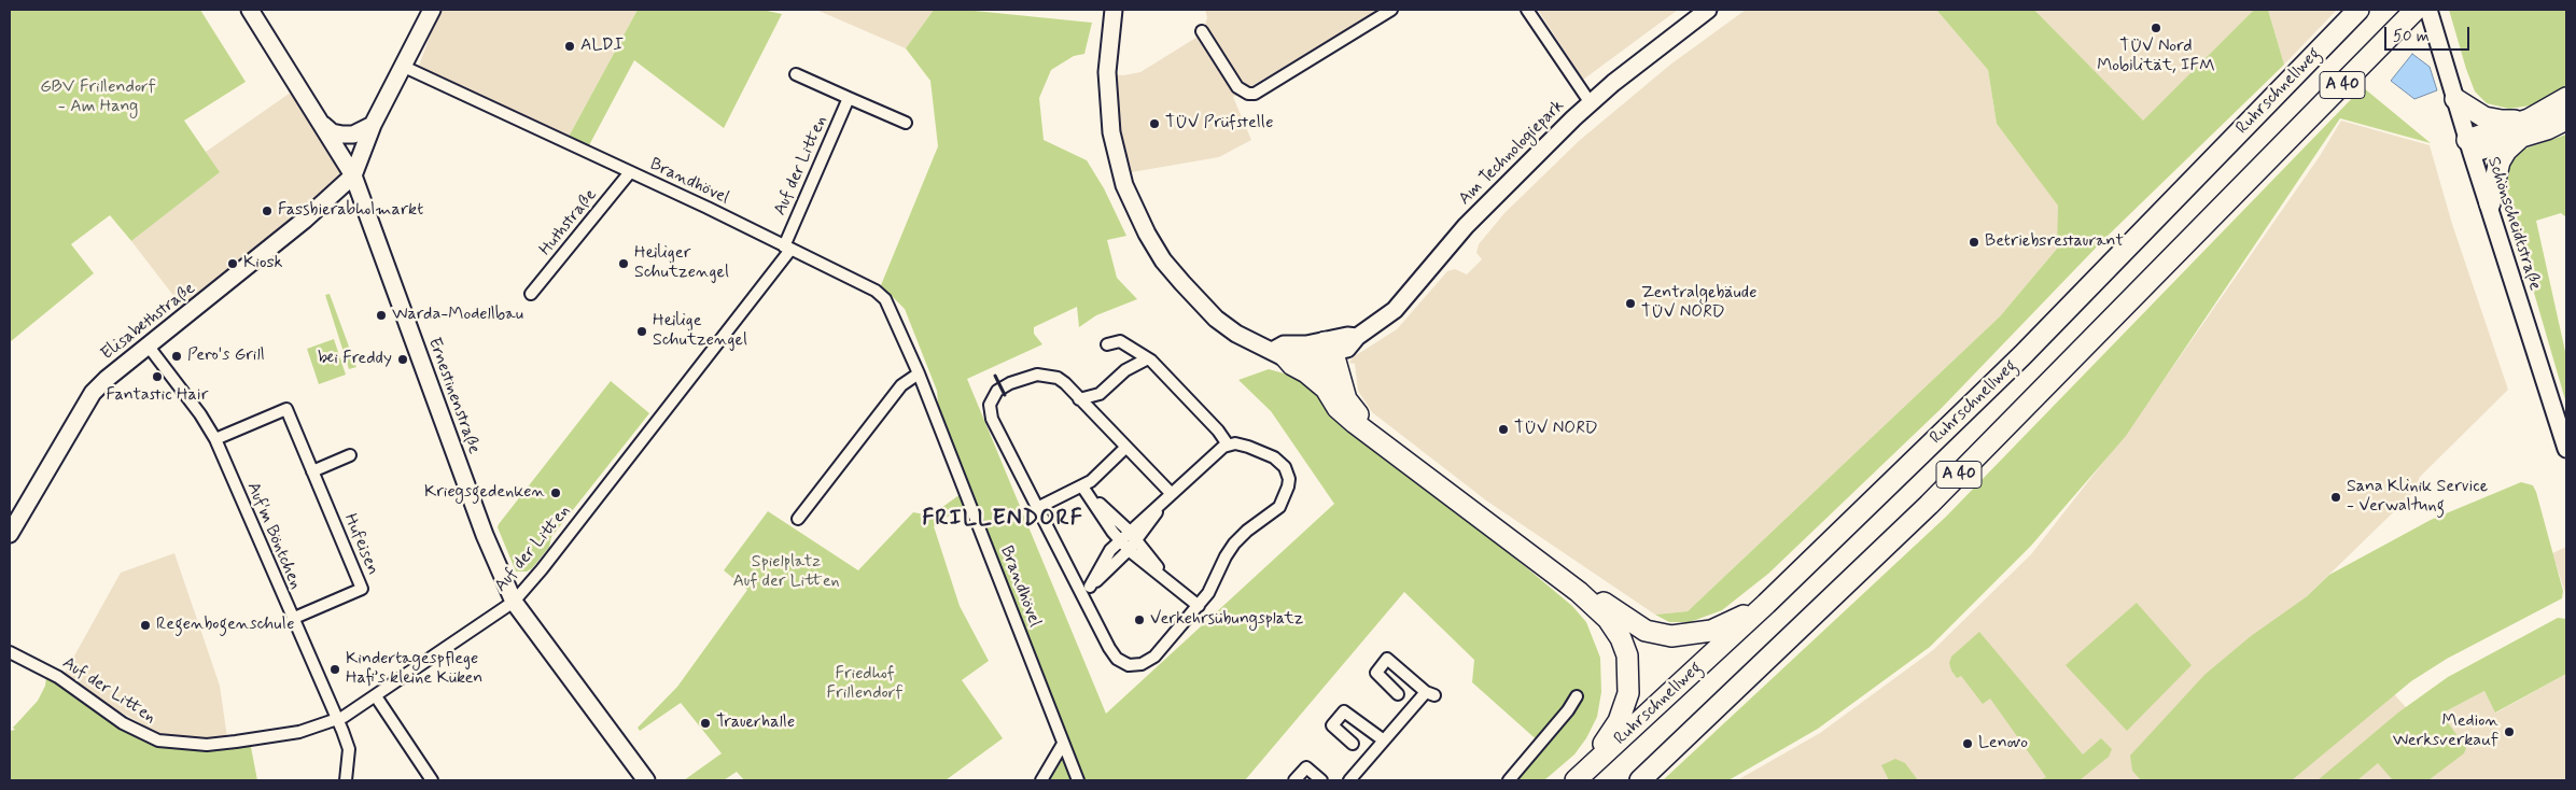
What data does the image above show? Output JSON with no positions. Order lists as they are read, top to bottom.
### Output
{
  "streets": {
    "highway": ["A 40", "Ruhrschnellweg"],
    "street": [
      "Am Technologiepark",
      "Auf der Litten",
      "Brandhövel",
      "Huthstraße",
      "Schönscheidtstraße",
      "Elisabethstraße",
      "Ernestinenstraße",
      "Auf'm Böntchen",
      "Hufeisen"
    ]
  },
  "crossings": [
    ["A 40", "Schönscheidtstraße"],
    ["Auf der Litten", "Brandhövel"],
    ["Auf der Litten", "Ernestinenstraße"],
    ["Auf der Litten", "Auf'm Böntchen"],
    ["Brandhövel", "Huthstraße"],
    ["Elisabethstraße", "Ernestinenstraße"],
    ["Elisabethstraße", "Auf'm Böntchen"],
    ["Auf'm Böntchen", "Hufeisen"]
  ],
  "districts": ["FRILLENDORF"],
  "parks": ["GBV Frillendorf - Am Hang", "Spielplatz Auf der Litten", "Friedhof Frillendorf"],
  "places": [
    "TÜV Nord Mobilität, IFM",
    "ALDI",
    "TÜV Prüfstelle",
    "Fassbierabholmarkt",
    "Betriebsrestaurant",
    "Kiosk",
    "Heiliger Schutzengel",
    "Zentralgebäude TÜV NORD",
    "Warda-Modellbau",
    "Heilige Schutzengel",
    "Pero's Grill",
    "bei Freddy",
    "Fantastic Hair",
    "TÜV NORD",
    "Kriegsgedenken",
    "Sana Klinik Service - Verwaltung",
    "Verkehrsübungsplatz",
    "Regenbogenschule",
    "Kindertagespflege Hafi’s kleine Küken",
    "Trauerhalle",
    "Medion Werksverkauf",
    "Lenovo"
  ],
  "scale_bar": "50 m"
}
